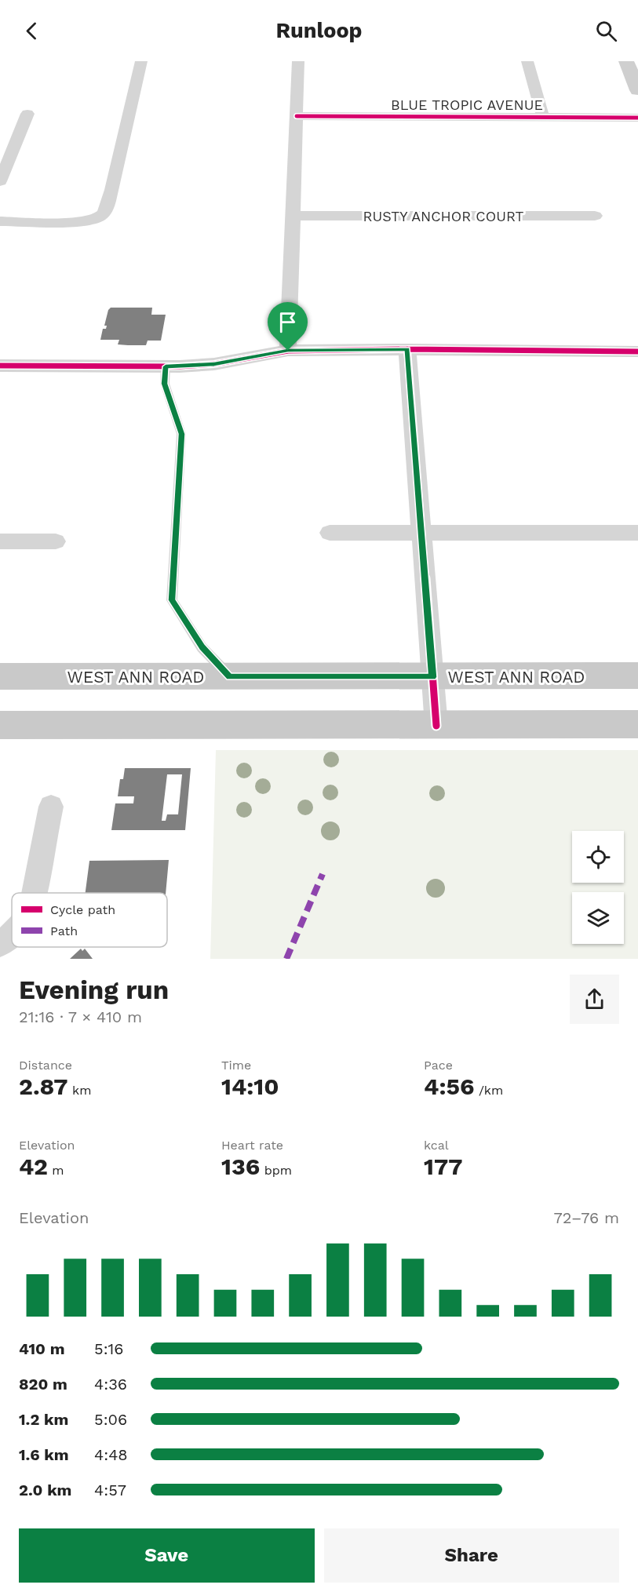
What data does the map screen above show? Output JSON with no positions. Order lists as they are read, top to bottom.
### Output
{
  "streets": {
    "main road": ["WEST ANN ROAD"],
    "street": ["BLUE TROPIC AVENUE", "RUSTY ANCHOR COURT"]
  },
  "legend": ["Cycle path", "Path"],
  "page": {
    "header": "Runloop",
    "heading": ["Evening run", "21:16 · 7 × 410 m"],
    "stats": [
      ["Distance", "2.87 km"],
      ["Time", "14:10"],
      ["Pace", "4:56 /km"],
      ["Elevation", "42 m"],
      ["Heart rate", "136 bpm"],
      ["kcal", "177"]
    ],
    "chart": ["Elevation", "72–76 m"],
    "list": [
      {
        "name": "410 m",
        "note": "5:16"
      },
      {
        "name": "820 m",
        "note": "4:36"
      },
      {
        "name": "1.2 km",
        "note": "5:06"
      },
      {
        "name": "1.6 km",
        "note": "4:48"
      },
      {
        "name": "2.0 km",
        "note": "4:57"
      }
    ],
    "buttons": ["Save", "Share"]
  }
}
